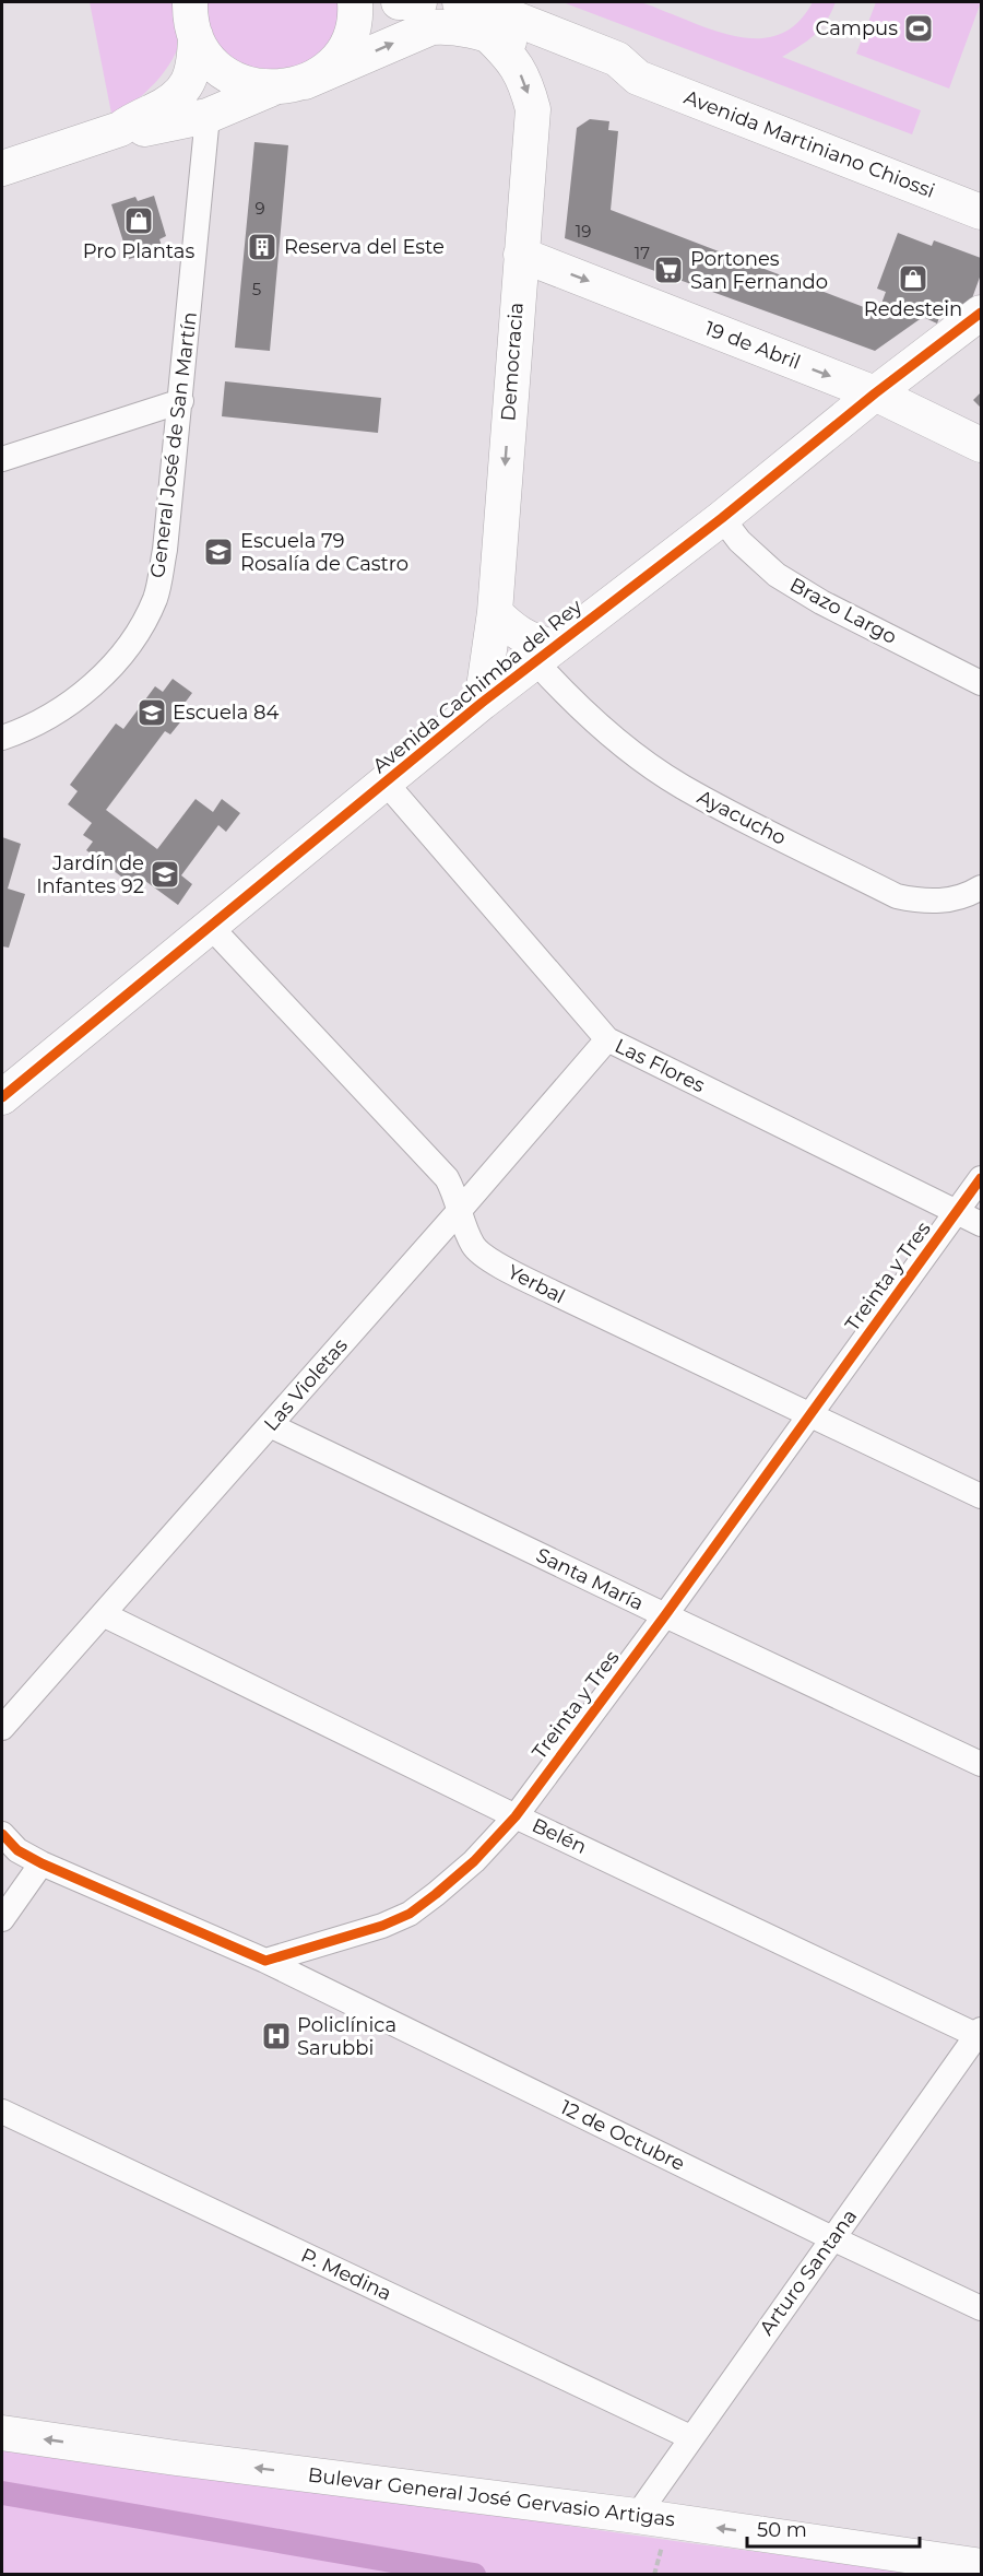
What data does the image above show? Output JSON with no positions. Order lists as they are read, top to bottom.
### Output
{
  "streets": {
    "street": [
      "Avenida Martiniano Chiossi",
      "19 de Abril",
      "Democracia",
      "General José de San Martín",
      "Brazo Largo",
      "Avenida Cachimba del Rey",
      "Ayacucho",
      "Las Flores",
      "Treinta y Tres",
      "Yerbal",
      "Las Violetas",
      "Santa María",
      "Belén",
      "12 de Octubre",
      "Arturo Santana",
      "P. Medina",
      "Bulevar General José Gervasio Artigas"
    ]
  },
  "crossings": [
    ["Avenida Martiniano Chiossi", "Democracia"],
    ["19 de Abril", "Democracia"],
    ["19 de Abril", "Avenida Cachimba del Rey"],
    ["Democracia", "Avenida Cachimba del Rey"],
    ["Brazo Largo", "Avenida Cachimba del Rey"],
    ["Avenida Cachimba del Rey", "Ayacucho"],
    ["Avenida Cachimba del Rey", "Las Flores"],
    ["Avenida Cachimba del Rey", "Yerbal"],
    ["Las Flores", "Treinta y Tres"],
    ["Las Flores", "Las Violetas"],
    ["Treinta y Tres", "Yerbal"],
    ["Treinta y Tres", "Santa María"],
    ["Treinta y Tres", "Belén"],
    ["Treinta y Tres", "12 de Octubre"],
    ["Yerbal", "Las Violetas"],
    ["Las Violetas", "Santa María"],
    ["Las Violetas", "Belén"],
    ["Belén", "Arturo Santana"],
    ["12 de Octubre", "Arturo Santana"],
    ["Arturo Santana", "P. Medina"],
    ["Arturo Santana", "Bulevar General José Gervasio Artigas"]
  ],
  "one_way": ["19 de Abril", "Democracia", "Bulevar General José Gervasio Artigas"],
  "places": {
    "sports": ["Campus"],
    "shop": ["Pro Plantas", "Redestein"],
    "building": ["Reserva del Este"],
    "supermarket": ["Portones San Fernando"],
    "school or university": ["Escuela 79 Rosalía de Castro", "Escuela 84", "Jardín de Infantes 92"],
    "hospital": ["Policlínica Sarubbi"]
  },
  "house_numbers": [
    "9",
    "19",
    "17",
    "5"
  ],
  "scale_bar": "50 m"
}
